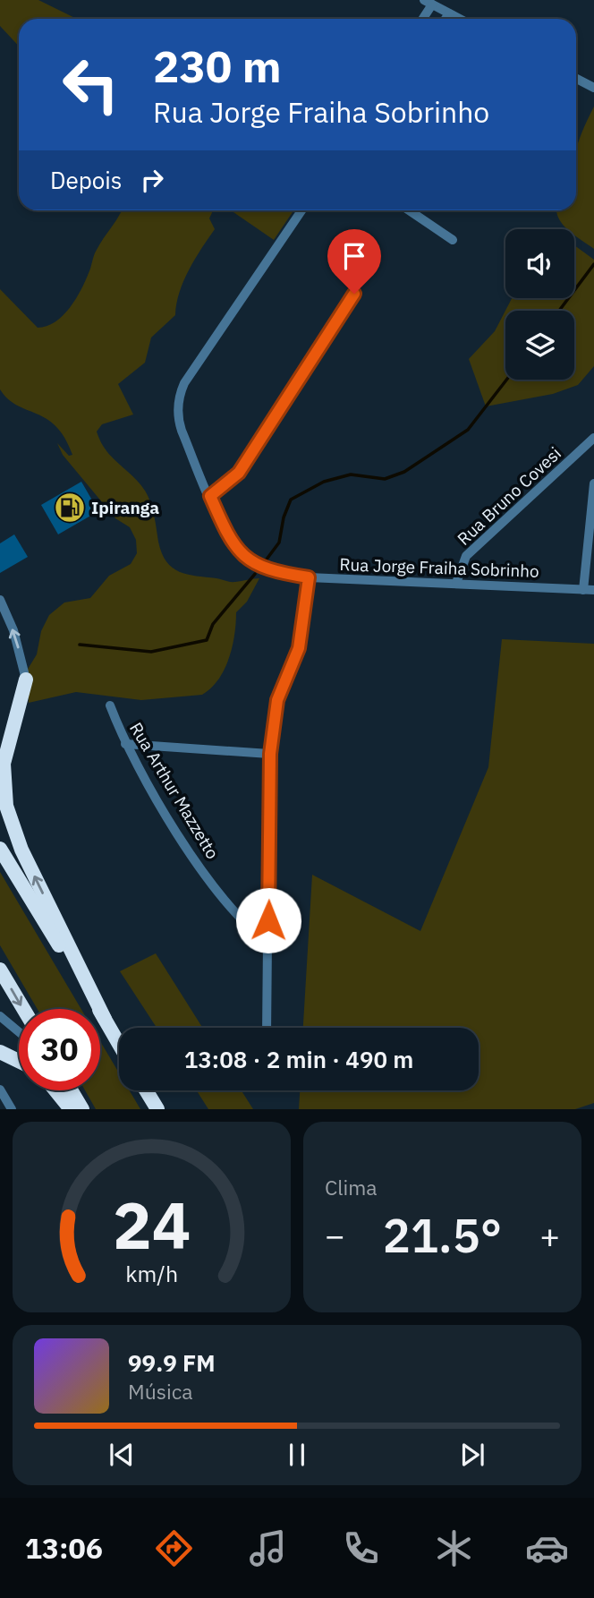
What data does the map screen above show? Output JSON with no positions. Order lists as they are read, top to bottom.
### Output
{
  "streets": {
    "street": ["Rua Bruno Covesi", "Rua Jorge Fraiha Sobrinho", "Rua Arthur Mazzetto"]
  },
  "crossings": [
    ["Rua Bruno Covesi", "Rua Jorge Fraiha Sobrinho"]
  ],
  "places": {
    "fuel station": ["Ipiranga"]
  },
  "page": {
    "turn": ["230 m", "Rua Jorge Fraiha Sobrinho"],
    "then": "Depois",
    "limit": "30",
    "trip": "13:08 · 2 min · 490 m",
    "tile": "Clima",
    "heat": ["−", "21.5°", "+"],
    "song": ["99.9 FM", "Música"],
    "tabs": "13:06",
    "gauge": ["24", "km/h"]
  }
}
